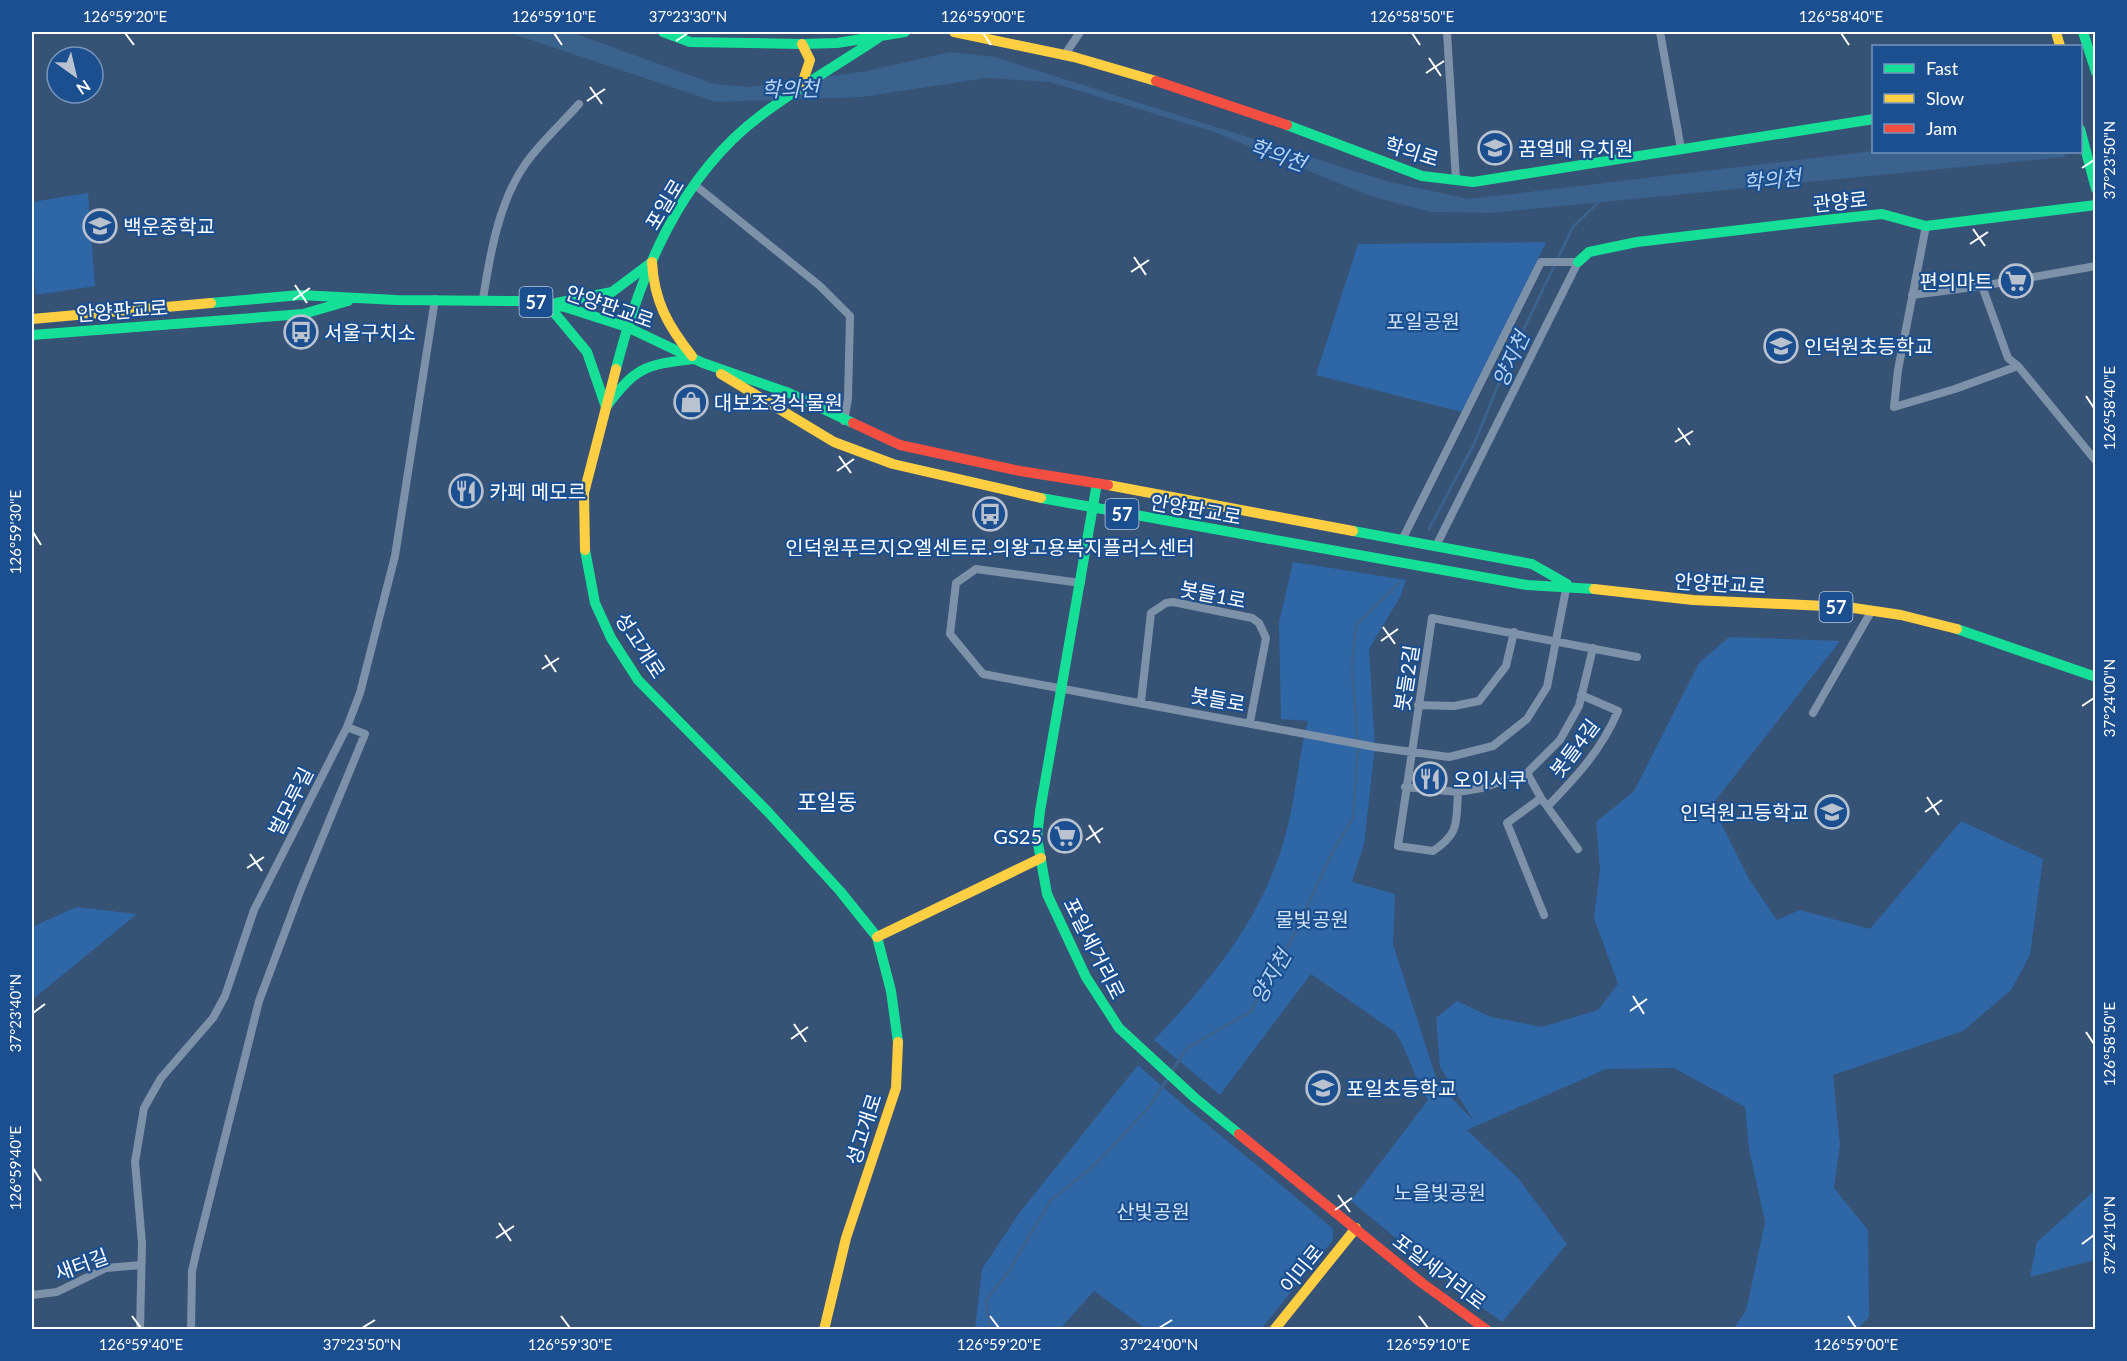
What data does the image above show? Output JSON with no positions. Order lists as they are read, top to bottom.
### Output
{
  "streets": {
    "street": [
      "학의로",
      "관양로",
      "포일로",
      "57",
      "안양판교로",
      "봇들1로",
      "성고개로",
      "봇들2길",
      "봇들로",
      "봇들4길",
      "벌모루길",
      "포일세거리로",
      "새터길",
      "이미로"
    ]
  },
  "crossings": [
    ["포일로", "안양판교로"],
    ["포일로", "성고개로"],
    ["안양판교로", "성고개로"],
    ["안양판교로", "봇들로"],
    ["안양판교로", "벌모루길"],
    ["안양판교로", "포일세거리로"],
    ["봇들1로", "봇들로"],
    ["봇들2길", "봇들로"],
    ["봇들로", "포일세거리로"],
    ["벌모루길", "새터길"],
    ["포일세거리로", "이미로"]
  ],
  "districts": ["포일동"],
  "water": ["학의천", "양지천"],
  "parks": [
    "포일공원",
    "물빛공원",
    "노을빛공원",
    "산빛공원"
  ],
  "places": {
    "school or university": [
      "꿈열매 유치원",
      "백운중학교",
      "인덕원초등학교",
      "인덕원고등학교",
      "포일초등학교"
    ],
    "supermarket": ["편의마트", "GS25"],
    "bus stop": ["서울구치소", "인덕원푸르지오엘센트로.의왕고용복지플러스센터"],
    "shop": ["대보조경식물원"],
    "restaurant": ["카페 메모르", "오이시쿠"]
  },
  "legend": ["Fast", "Slow", "Jam"],
  "north": "bottom right",
  "coordinates": [
    "126°59'20\"E",
    "126°59'10\"E",
    "37°23'30\"N",
    "126°59'00\"E",
    "126°58'50\"E",
    "126°58'40\"E",
    "37°23'50\"N",
    "126°59'30\"E",
    "37°24'00\"N",
    "37°23'40\"N",
    "126°59'40\"E",
    "37°24'10\"N"
  ]
}
